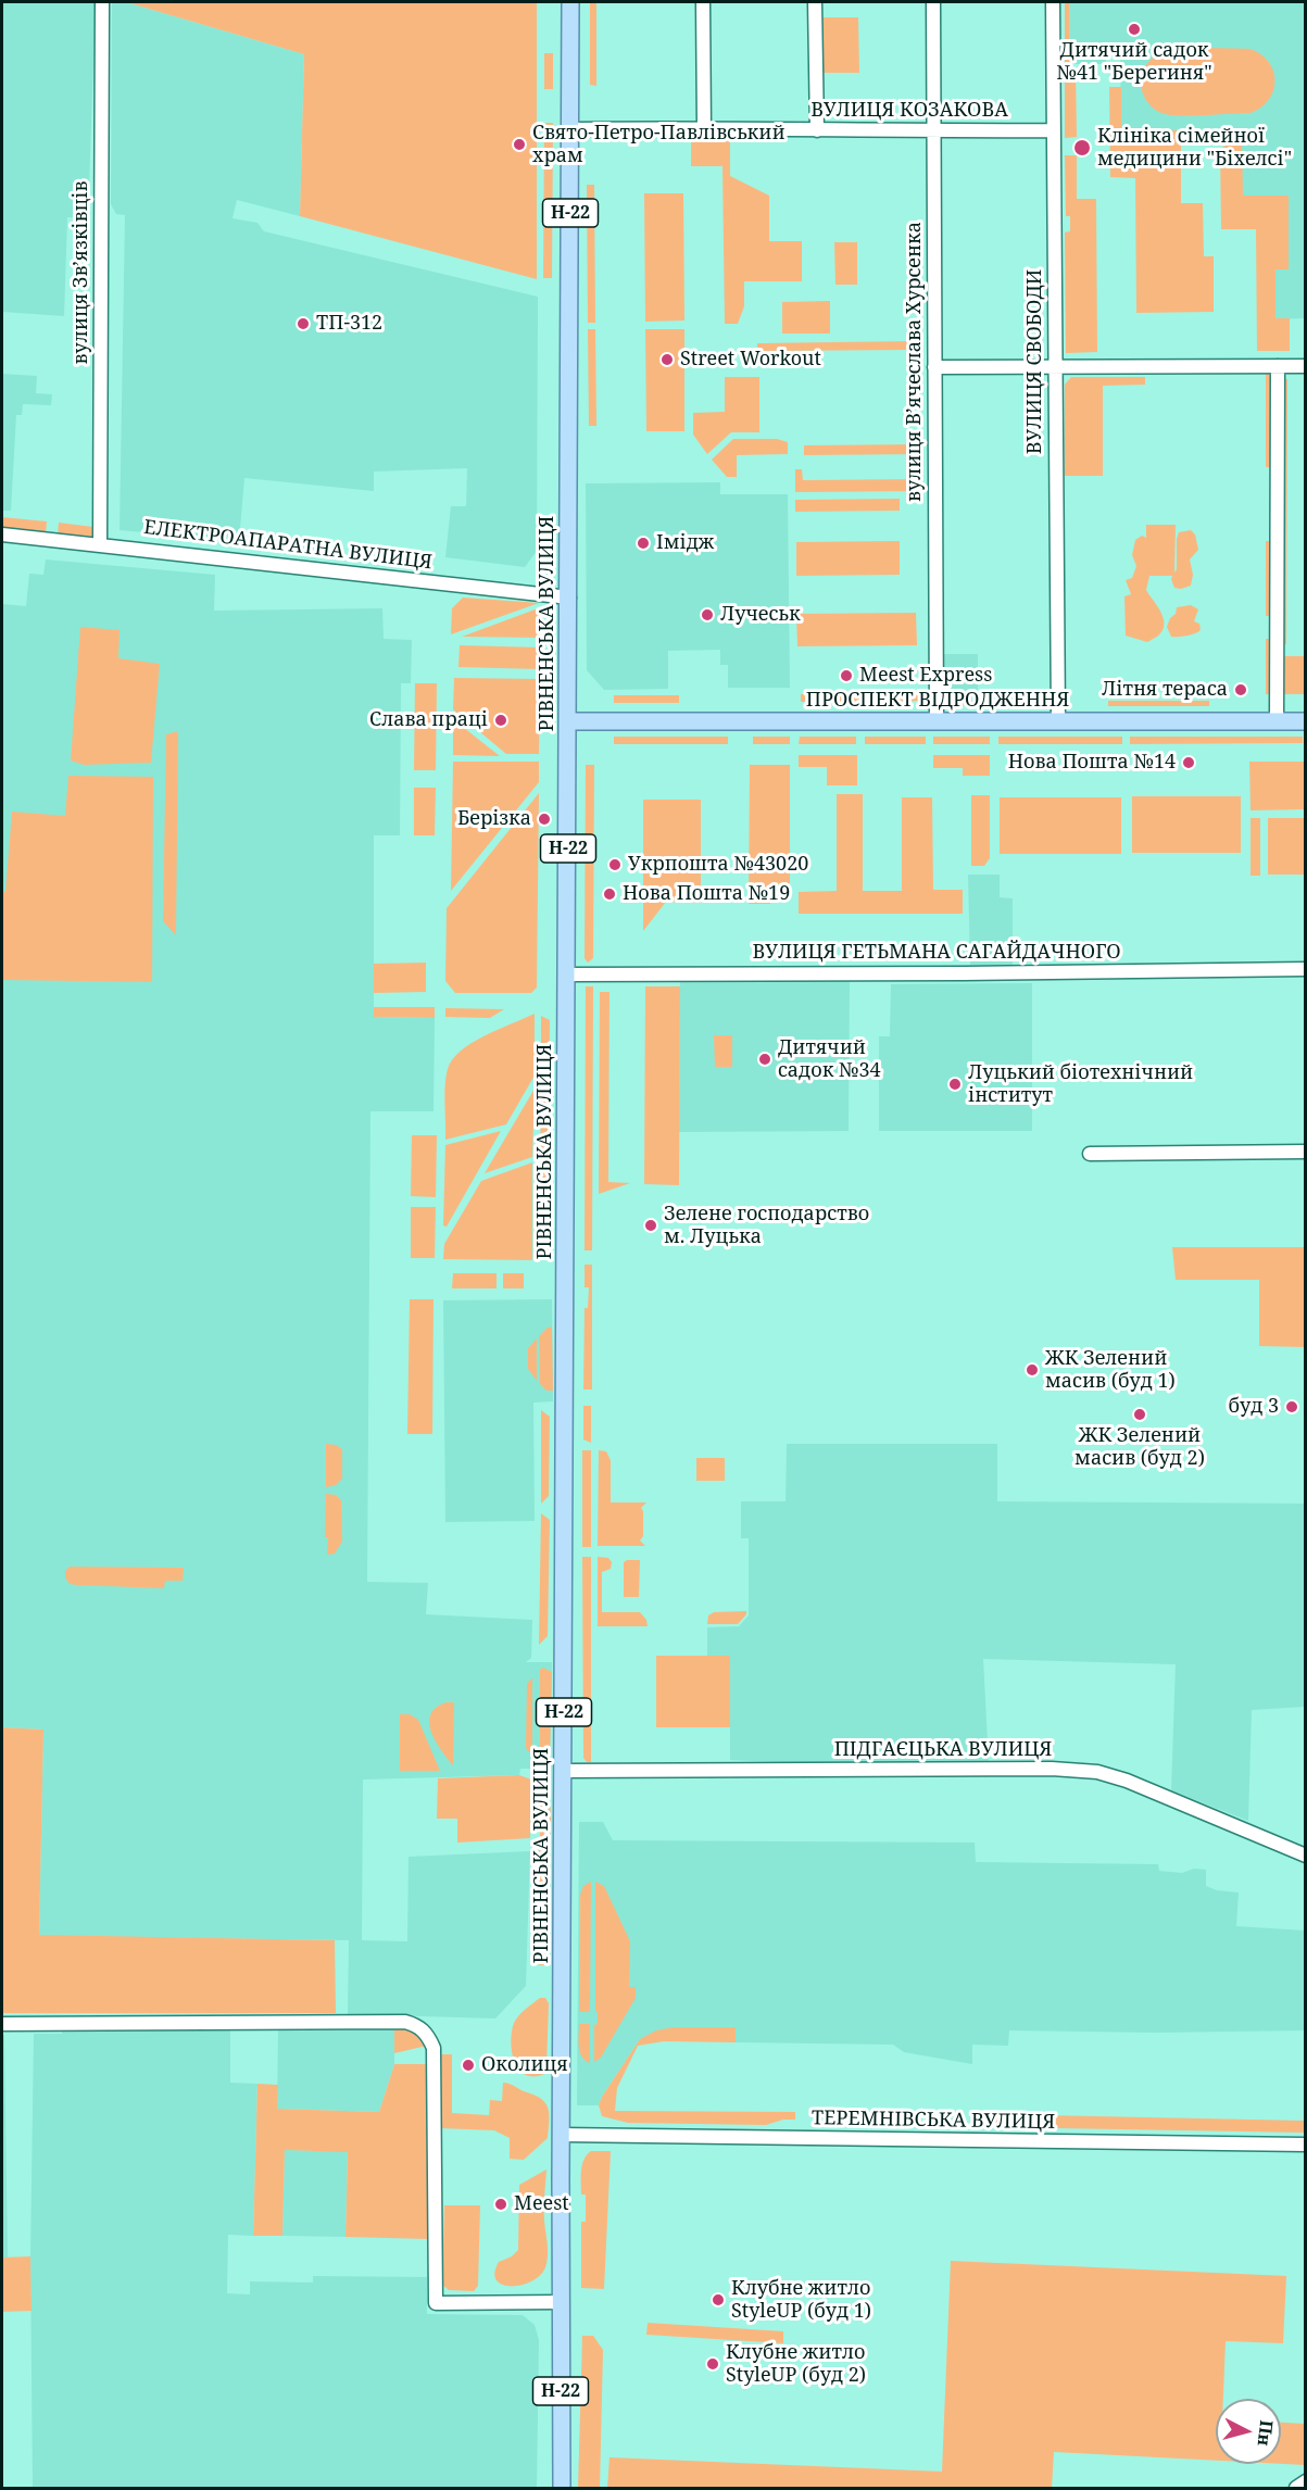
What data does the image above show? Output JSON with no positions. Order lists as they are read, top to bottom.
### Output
{
  "streets": {
    "main road": ["Н-22", "РІВНЕНСЬКА ВУЛИЦЯ", "ПРОСПЕКТ ВІДРОДЖЕННЯ"],
    "street": [
      "ВУЛИЦЯ КОЗАКОВА",
      "вулиця Звʼязківців",
      "вулиця Вʼячеслава Хурсенка",
      "ВУЛИЦЯ СВОБОДИ",
      "ЕЛЕКТРОАПАРАТНА ВУЛИЦЯ",
      "ВУЛИЦЯ ГЕТЬМАНА САГАЙДАЧНОГО",
      "ПІДГАЄЦЬКА ВУЛИЦЯ",
      "ТЕРЕМНІВСЬКА ВУЛИЦЯ"
    ]
  },
  "crossings": [
    ["ВУЛИЦЯ КОЗАКОВА", "вулиця Вʼячеслава Хурсенка"],
    ["ВУЛИЦЯ КОЗАКОВА", "ВУЛИЦЯ СВОБОДИ"],
    ["ВУЛИЦЯ КОЗАКОВА", "РІВНЕНСЬКА ВУЛИЦЯ"],
    ["вулиця Звʼязківців", "ЕЛЕКТРОАПАРАТНА ВУЛИЦЯ"],
    ["вулиця Вʼячеслава Хурсенка", "ПРОСПЕКТ ВІДРОДЖЕННЯ"],
    ["ВУЛИЦЯ СВОБОДИ", "ПРОСПЕКТ ВІДРОДЖЕННЯ"],
    ["ЕЛЕКТРОАПАРАТНА ВУЛИЦЯ", "РІВНЕНСЬКА ВУЛИЦЯ"],
    ["РІВНЕНСЬКА ВУЛИЦЯ", "ПРОСПЕКТ ВІДРОДЖЕННЯ"],
    ["РІВНЕНСЬКА ВУЛИЦЯ", "ВУЛИЦЯ ГЕТЬМАНА САГАЙДАЧНОГО"],
    ["РІВНЕНСЬКА ВУЛИЦЯ", "ПІДГАЄЦЬКА ВУЛИЦЯ"],
    ["РІВНЕНСЬКА ВУЛИЦЯ", "ТЕРЕМНІВСЬКА ВУЛИЦЯ"]
  ],
  "places": [
    "Дитячий садок №41 \"Берегиня\"",
    "Свято-Петро-Павлівський храм",
    "Клініка сімейної медицини \"Біхелсі\"",
    "ТП-312",
    "Street Workout",
    "Імідж",
    "Лучеськ",
    "Meest Express",
    "Літня тераса",
    "Слава праці",
    "Нова Пошта №14",
    "Берізка",
    "Укрпошта №43020",
    "Нова Пошта №19",
    "Дитячий садок №34",
    "Луцький біотехнічний інститут",
    "Зелене господарство м. Луцька",
    "ЖК Зелений масив (буд 1)",
    "буд 3",
    "ЖК Зелений масив (буд 2)",
    "Околиця",
    "Meest",
    "Клубне житло StyleUP (буд 1)",
    "Клубне житло StyleUP (буд 2)"
  ],
  "north": "right"
}
